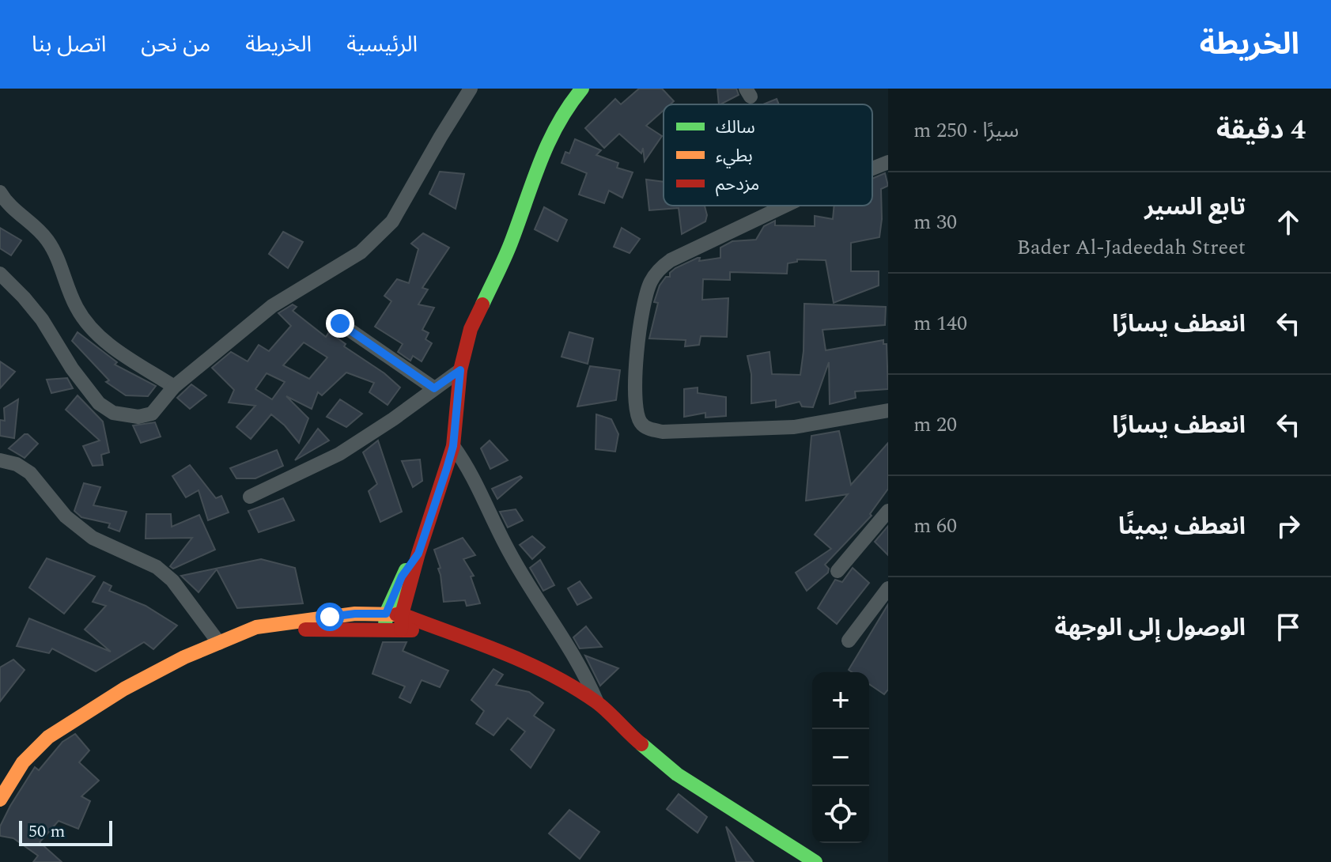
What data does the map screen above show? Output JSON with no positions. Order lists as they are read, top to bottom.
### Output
{
  "legend": ["سالك", "بطيء", "مزدحم"],
  "scale_bar": "50 m",
  "page": {
    "header": "الخريطة",
    "nav": [
      "الرئيسية",
      "الخريطة",
      "من نحن",
      "اتصل بنا"
    ],
    "heading": ["4 دقيقة", "سيرًا · 250 m"],
    "list": [
      ["تابع السير", "Bader Al-Jadeedah Street", "30 m"],
      ["انعطف يسارًا", "140 m"],
      ["انعطف يسارًا", "20 m"],
      ["انعطف يمينًا", "60 m"],
      "الوصول إلى الوجهة"
    ],
    "map_buttons": ["+", "−"],
    "scale": "50 m"
  }
}
